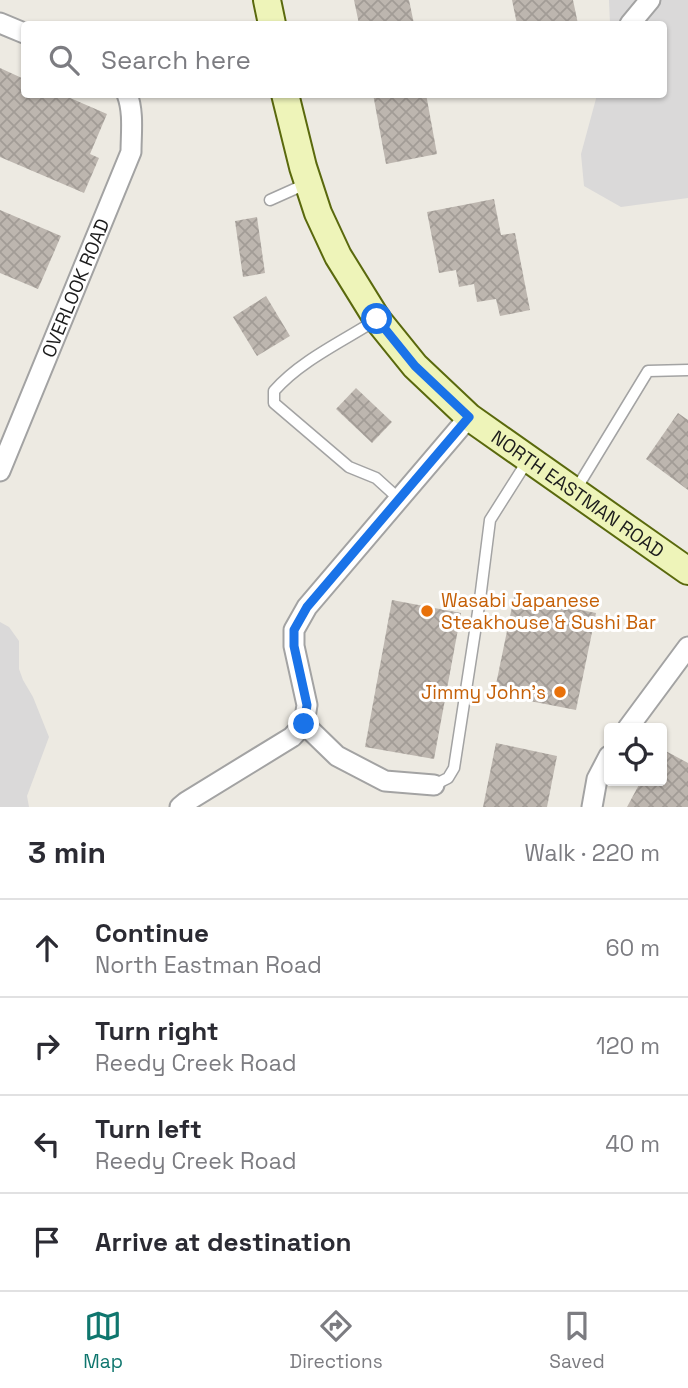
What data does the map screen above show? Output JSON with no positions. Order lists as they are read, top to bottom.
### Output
{
  "streets": {
    "main road": ["NORTH EASTMAN ROAD"],
    "street": ["OVERLOOK ROAD"]
  },
  "places": ["Wasabi Japanese Steakhouse & Sushi Bar", "Jimmy John's"],
  "page": {
    "search": "Search here",
    "heading": ["3 min", "Walk · 220 m"],
    "list": [
      ["Continue", "North Eastman Road", "60 m"],
      ["Turn right", "Reedy Creek Road", "120 m"],
      ["Turn left", "Reedy Creek Road", "40 m"],
      "Arrive at destination"
    ],
    "nav": ["Map", "Directions", "Saved"]
  }
}
